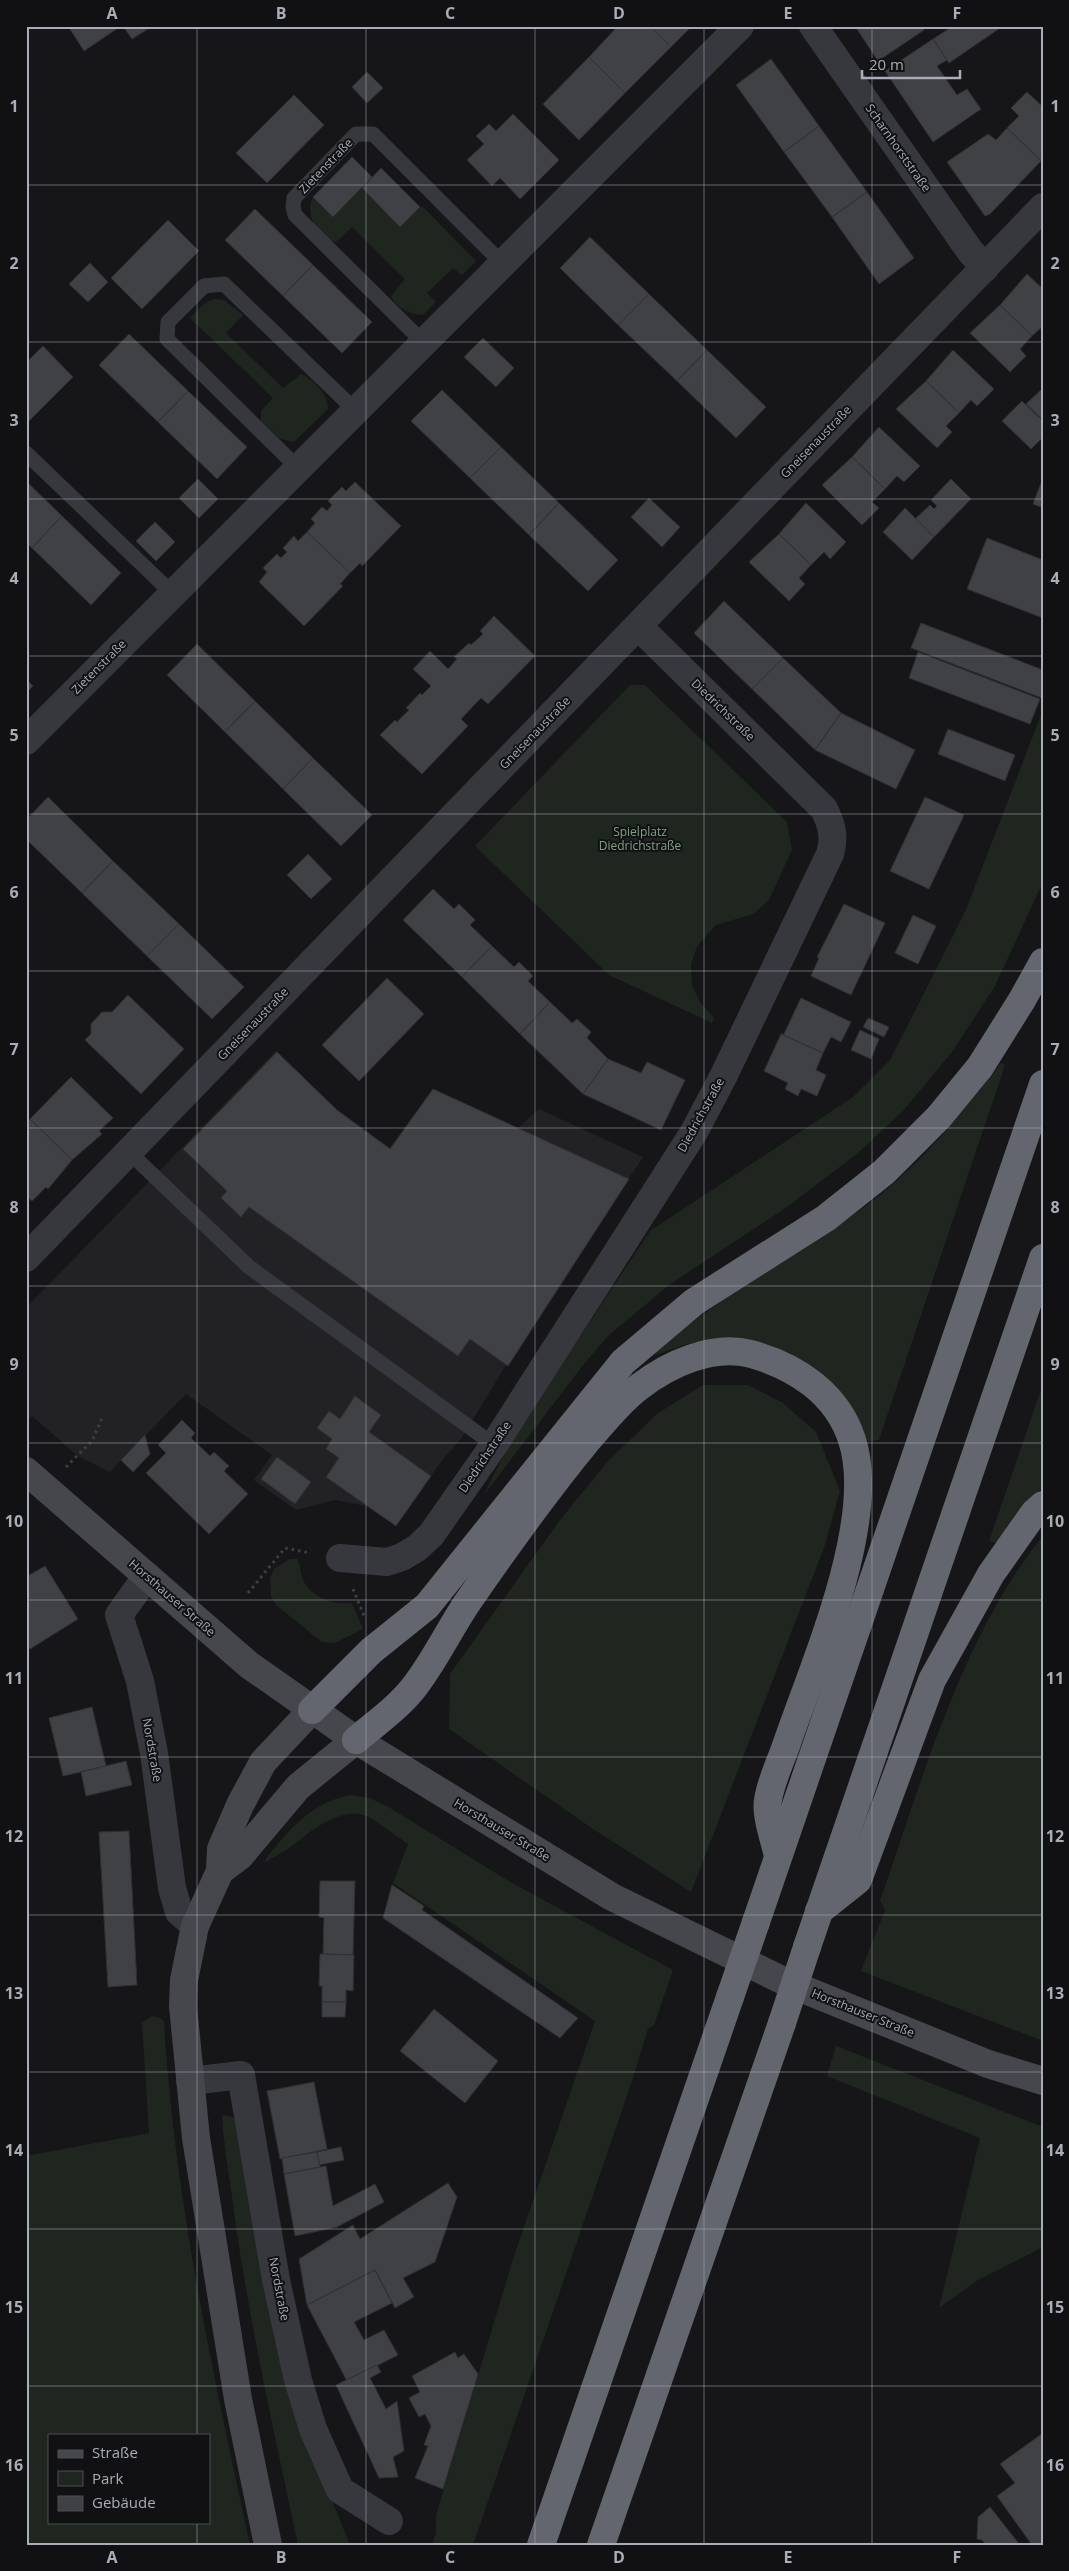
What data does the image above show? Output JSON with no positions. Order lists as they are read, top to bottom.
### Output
{
  "streets": {
    "main road": ["Horsthauser Straße"],
    "street": [
      "Scharnhorststraße",
      "Zietenstraße",
      "Gneisenaustraße",
      "Diedrichstraße",
      "Nordstraße"
    ]
  },
  "crossings": [
    ["Scharnhorststraße", "Gneisenaustraße"],
    ["Gneisenaustraße", "Diedrichstraße"],
    ["Horsthauser Straße", "Nordstraße"]
  ],
  "parks": ["Spielplatz Diedrichstraße"],
  "legend": ["Straße", "Park", "Gebäude"],
  "scale_bar": "20 m",
  "grid": {
    "columns": [
      "A",
      "B",
      "C",
      "D",
      "E",
      "F"
    ],
    "rows": [
      "1",
      "2",
      "3",
      "4",
      "5",
      "6",
      "7",
      "8",
      "9",
      "10",
      "11",
      "12",
      "13",
      "14",
      "15",
      "16"
    ]
  }
}
